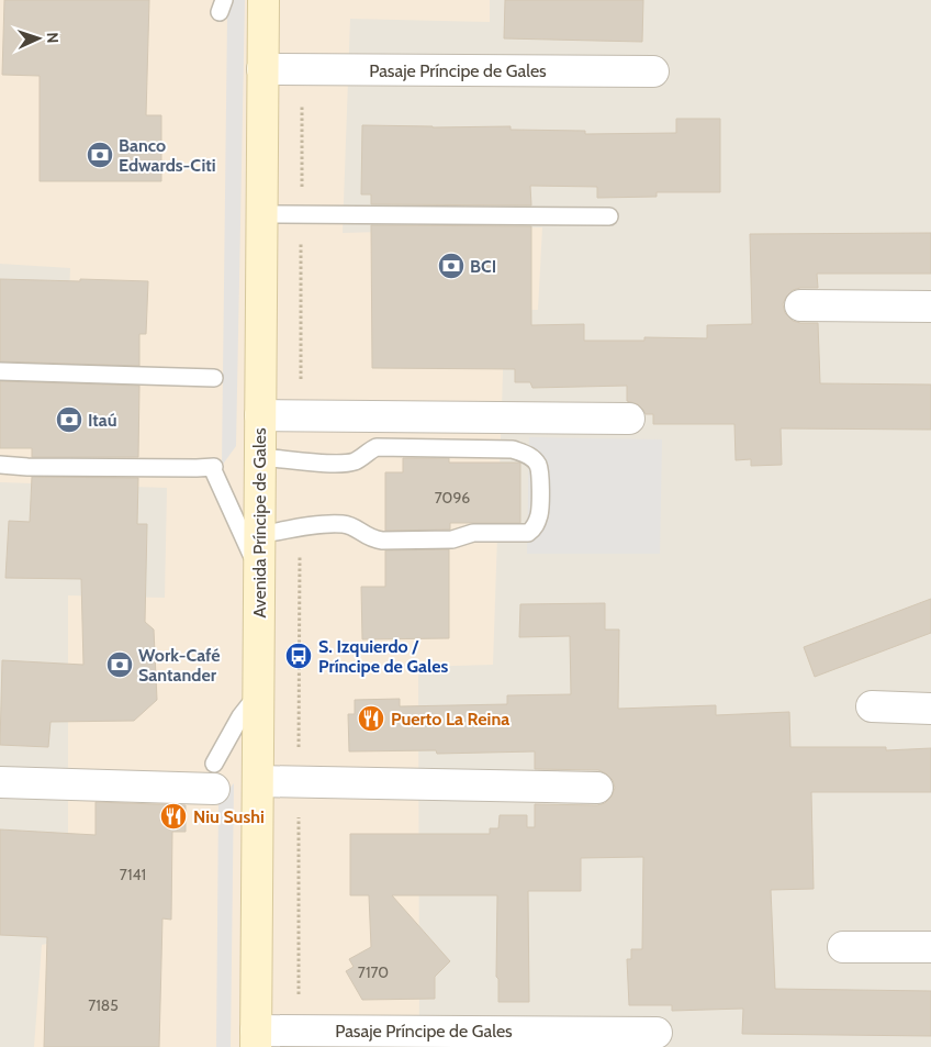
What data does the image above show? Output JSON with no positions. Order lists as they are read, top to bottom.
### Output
{
  "streets": {
    "main road": ["Avenida Príncipe de Gales"],
    "street": ["Pasaje Príncipe de Gales"]
  },
  "crossings": [
    ["Pasaje Príncipe de Gales", "Avenida Príncipe de Gales"]
  ],
  "places": {
    "bank": [
      "Banco Edwards-Citi",
      "BCI",
      "Itaú",
      "Work-Café Santander"
    ],
    "bus stop": ["S. Izquierdo / Príncipe de Gales"],
    "restaurant": ["Puerto La Reina", "Niu Sushi"]
  },
  "house_numbers": [
    "7096",
    "7141",
    "7170",
    "7185"
  ],
  "north": "right"
}
